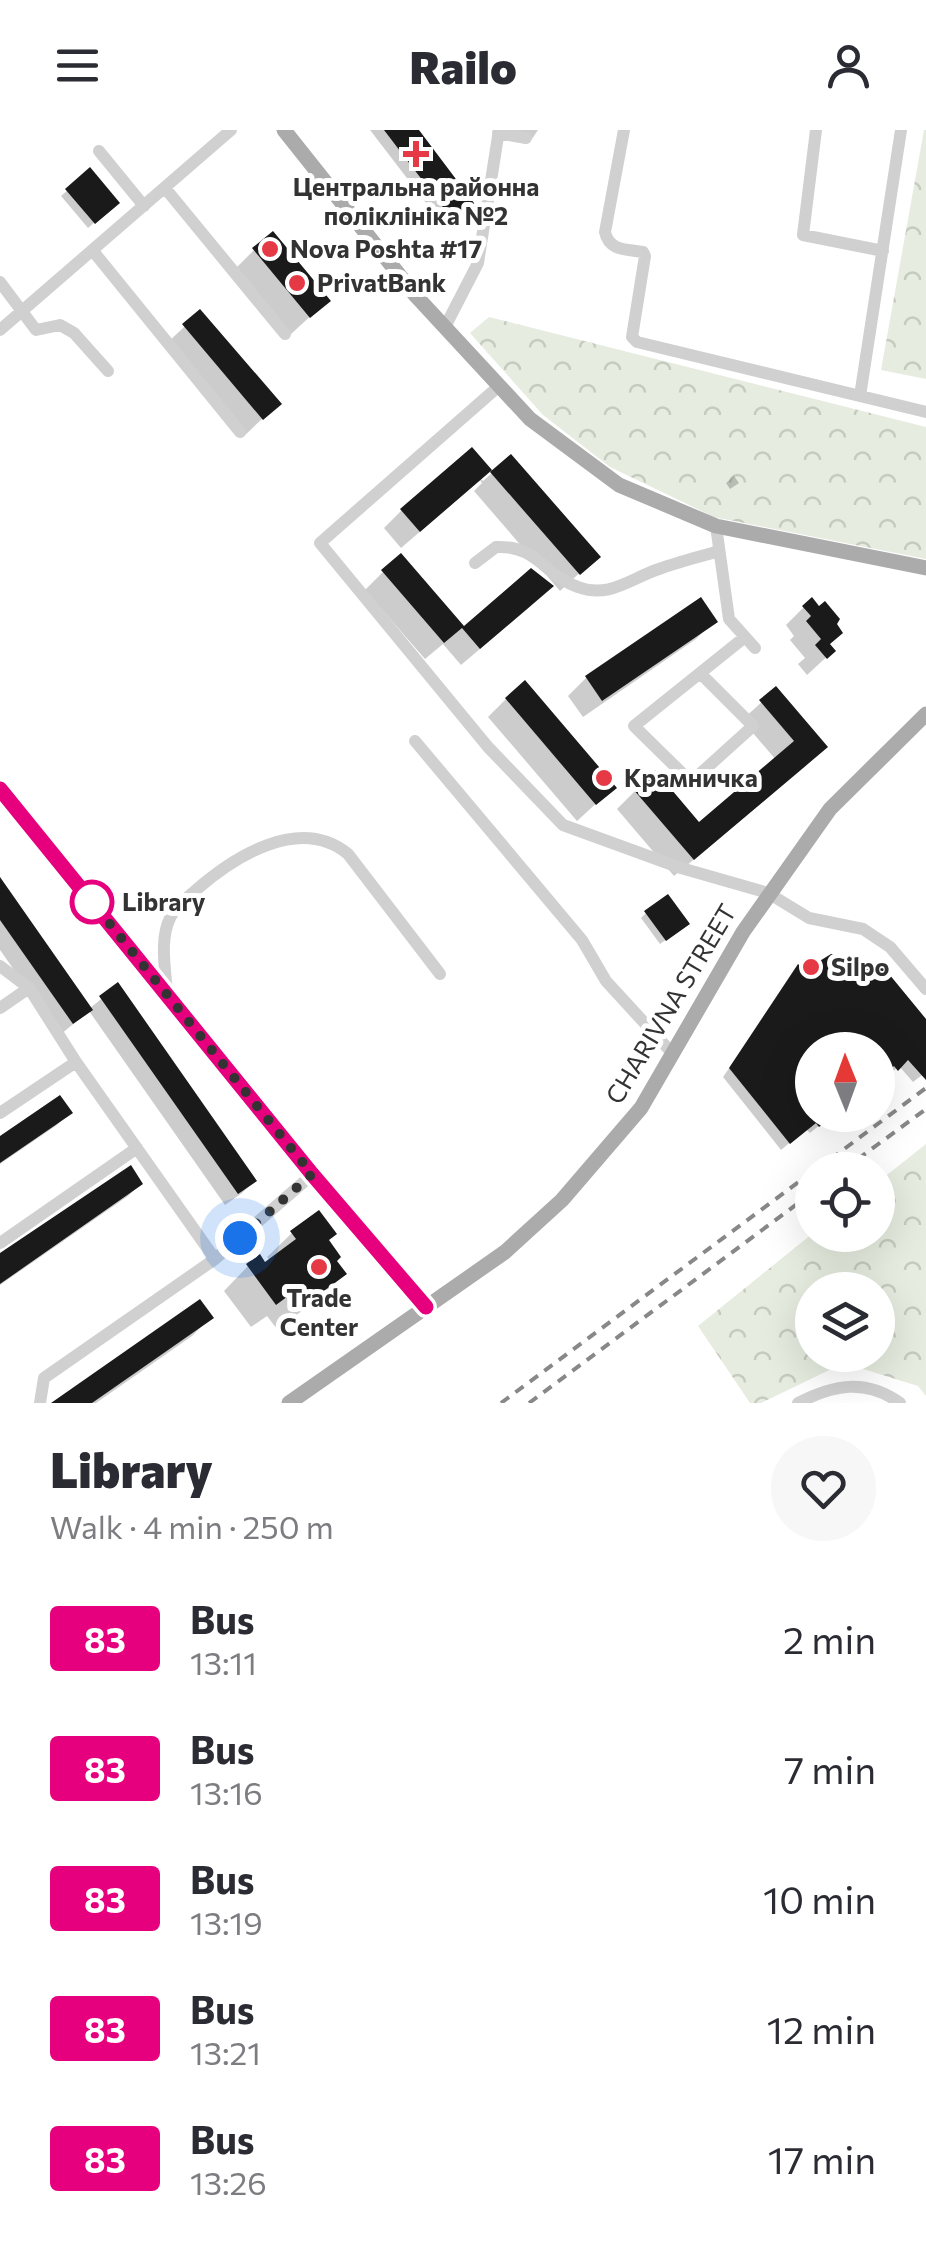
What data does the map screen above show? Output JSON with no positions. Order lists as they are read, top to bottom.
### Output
{
  "streets": {
    "main road": ["CHARIVNA STREET"]
  },
  "places": {
    "health": ["Центральна районна поліклініка №2"],
    "other": [
      "Nova Poshta #17",
      "PrivatBank",
      "Крамничка",
      "Library",
      "Silpo",
      "Trade Center"
    ]
  },
  "lines": ["bus line 83"],
  "north": "top",
  "page": {
    "header": "Railo",
    "heading": ["Library", "Walk · 4 min · 250 m"],
    "list": [
      {
        "mark": "83",
        "name": "Bus",
        "note": "13:11",
        "value": "2 min"
      },
      {
        "mark": "83",
        "name": "Bus",
        "note": "13:16",
        "value": "7 min"
      },
      {
        "mark": "83",
        "name": "Bus",
        "note": "13:19",
        "value": "10 min"
      },
      {
        "mark": "83",
        "name": "Bus",
        "note": "13:21",
        "value": "12 min"
      },
      {
        "mark": "83",
        "name": "Bus",
        "note": "13:26",
        "value": "17 min"
      }
    ]
  }
}
